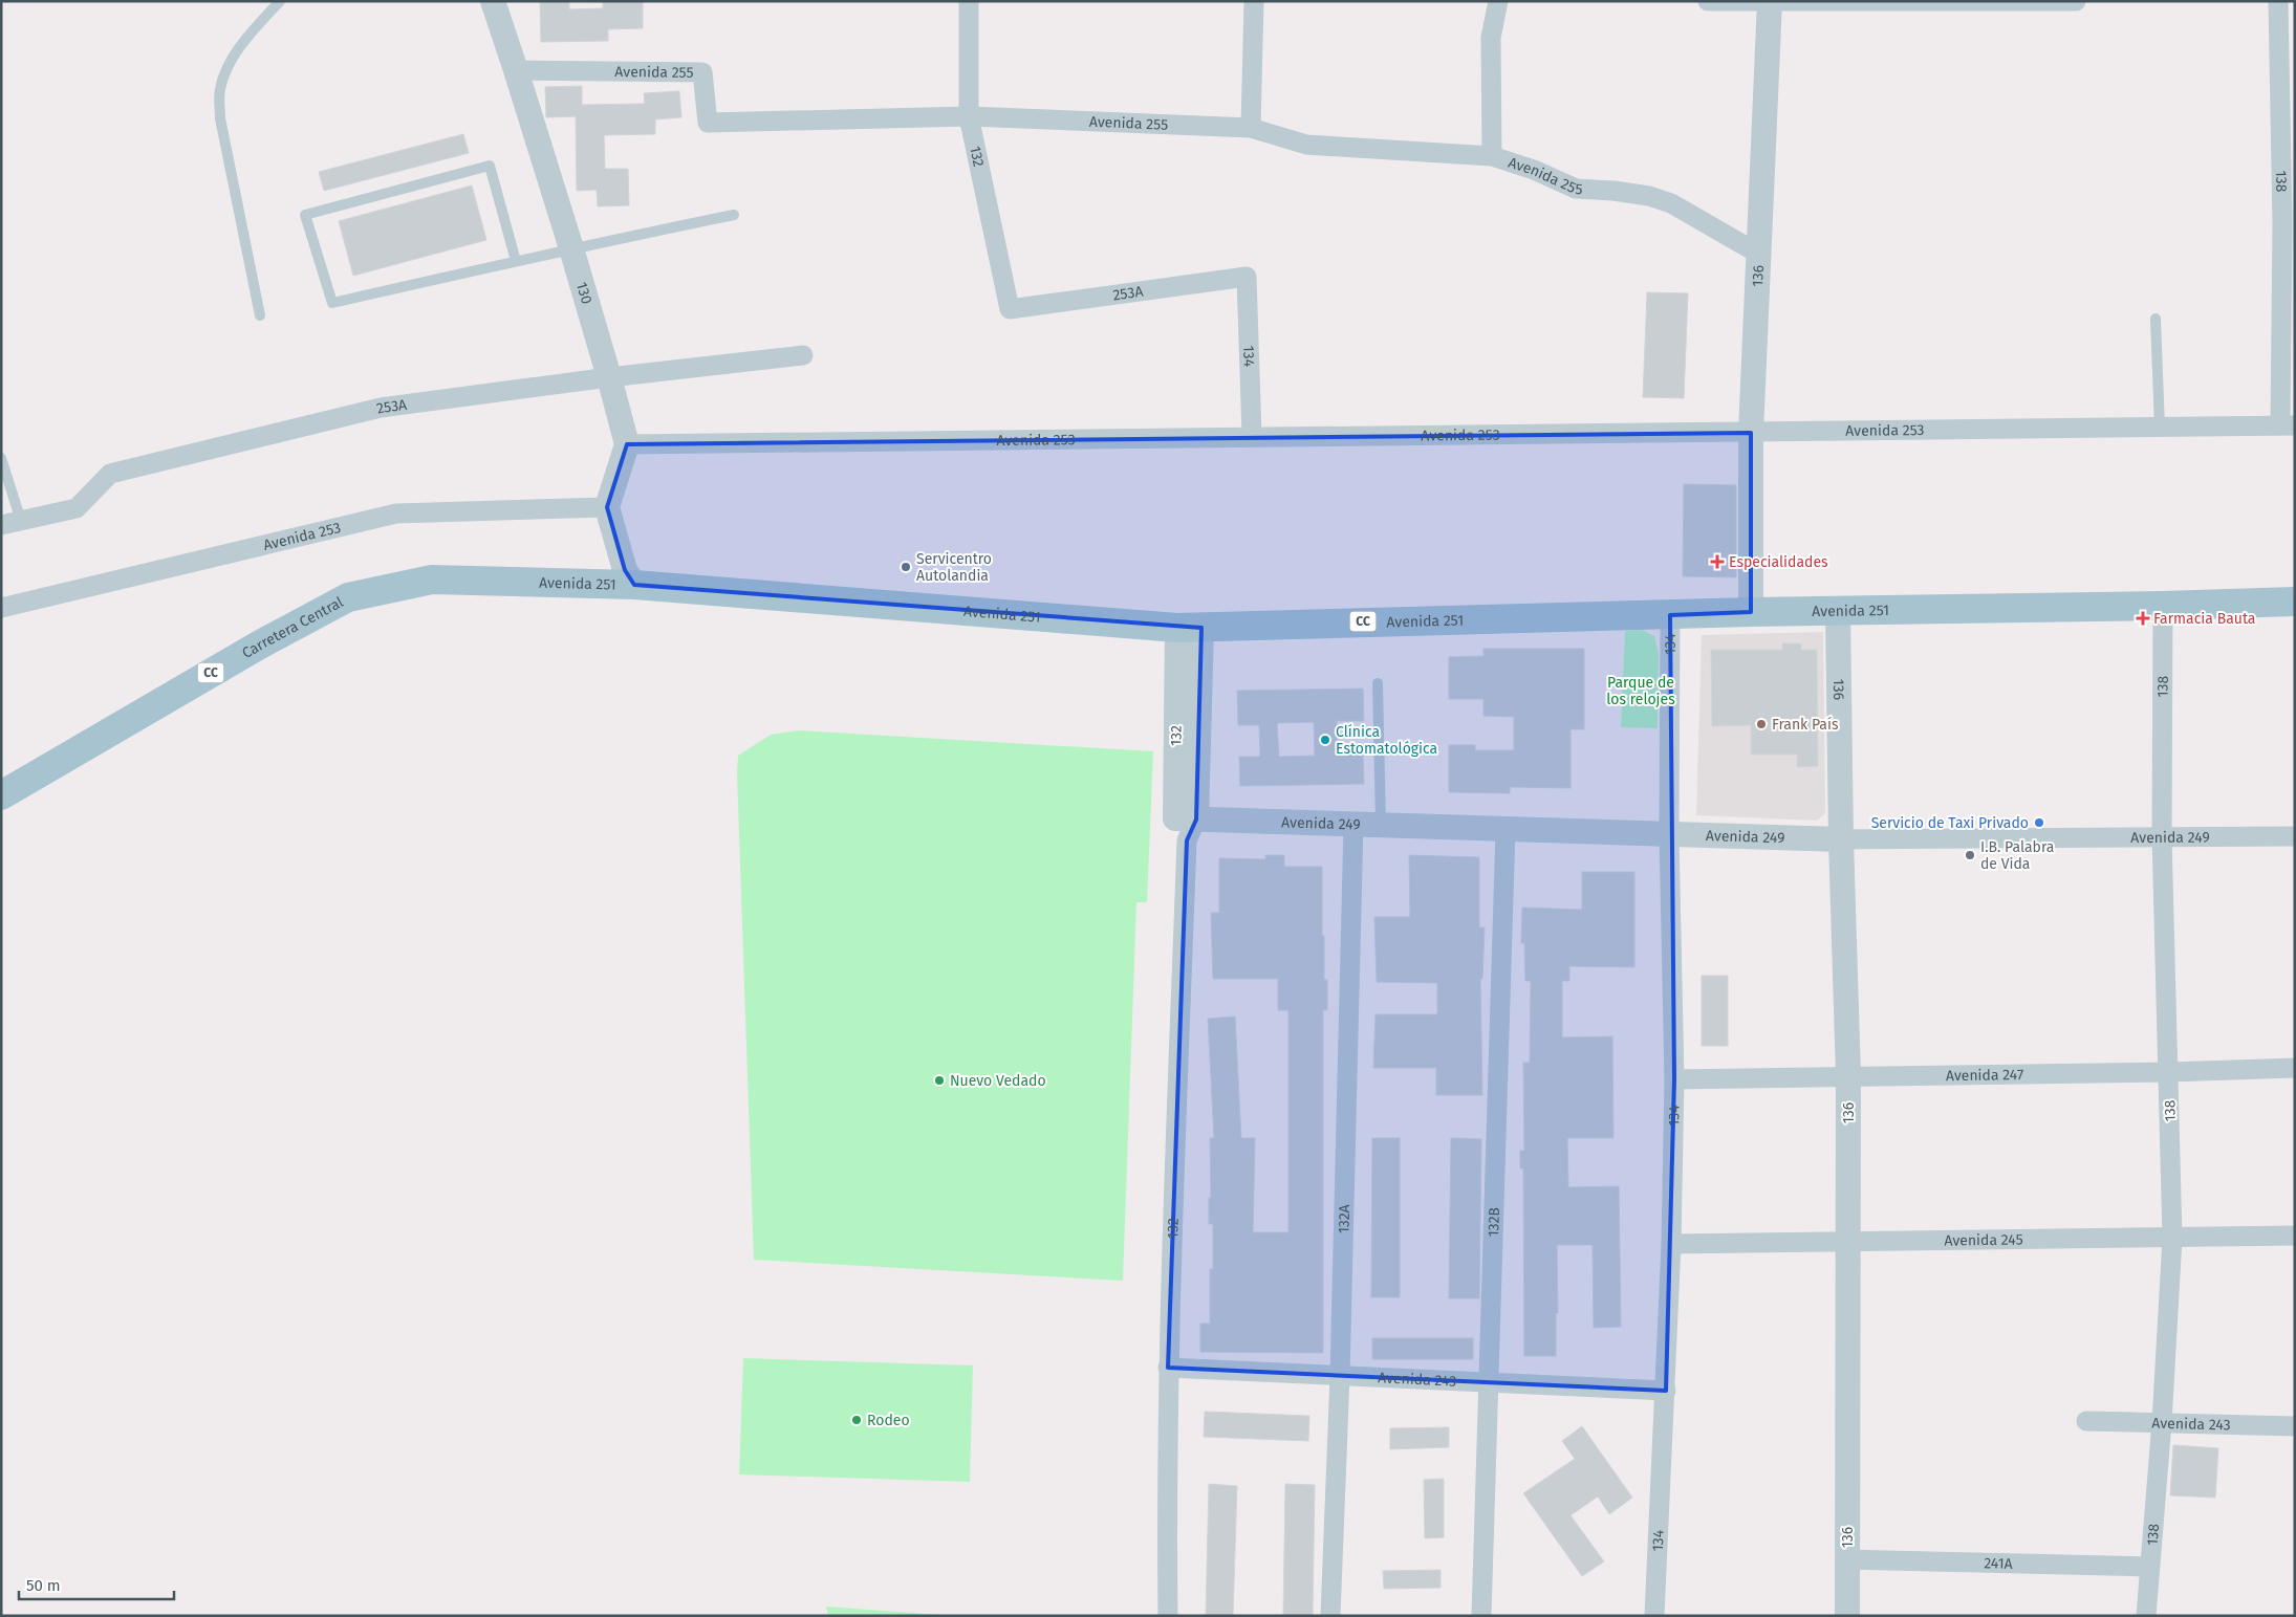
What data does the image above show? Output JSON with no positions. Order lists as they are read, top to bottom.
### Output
{
  "streets": {
    "main road": ["Avenida 251", "CC", "Carretera Central"],
    "street": [
      "Avenida 255",
      "132",
      "138",
      "136",
      "253A",
      "130",
      "134",
      "Avenida 253",
      "Avenida 249",
      "Avenida 247",
      "132A",
      "132B",
      "Avenida 245",
      "Avenida 243",
      "241A"
    ]
  },
  "crossings": [
    ["Avenida 255", "132"],
    ["Avenida 255", "136"],
    ["Avenida 255", "130"],
    ["132", "253A"],
    ["132", "Avenida 251"],
    ["132", "Avenida 249"],
    ["132", "Avenida 243"],
    ["138", "Avenida 253"],
    ["138", "Avenida 251"],
    ["138", "Avenida 249"],
    ["138", "Avenida 247"],
    ["138", "Avenida 245"],
    ["138", "Avenida 243"],
    ["138", "241A"],
    ["136", "Avenida 253"],
    ["136", "Avenida 251"],
    ["136", "Avenida 249"],
    ["136", "Avenida 247"],
    ["136", "Avenida 245"],
    ["136", "241A"],
    ["253A", "130"],
    ["253A", "134"],
    ["130", "Avenida 253"],
    ["134", "Avenida 253"],
    ["134", "Avenida 251"],
    ["134", "Avenida 249"],
    ["134", "Avenida 247"],
    ["134", "Avenida 245"],
    ["134", "Avenida 243"],
    ["Avenida 251", "Carretera Central"],
    ["Avenida 249", "132A"],
    ["Avenida 249", "132B"],
    ["132A", "Avenida 243"],
    ["132B", "Avenida 243"]
  ],
  "parks": ["Parque de los relojes"],
  "places": {
    "health": ["Especialidades", "Farmacia Bauta"],
    "other": [
      "Servicentro Autolandia",
      "Frank País",
      "Clínica Estomatológica",
      "Servicio de Taxi Privado",
      "I.B. Palabra de Vida",
      "Nuevo Vedado",
      "Rodeo"
    ]
  },
  "scale_bar": "50 m"
}
